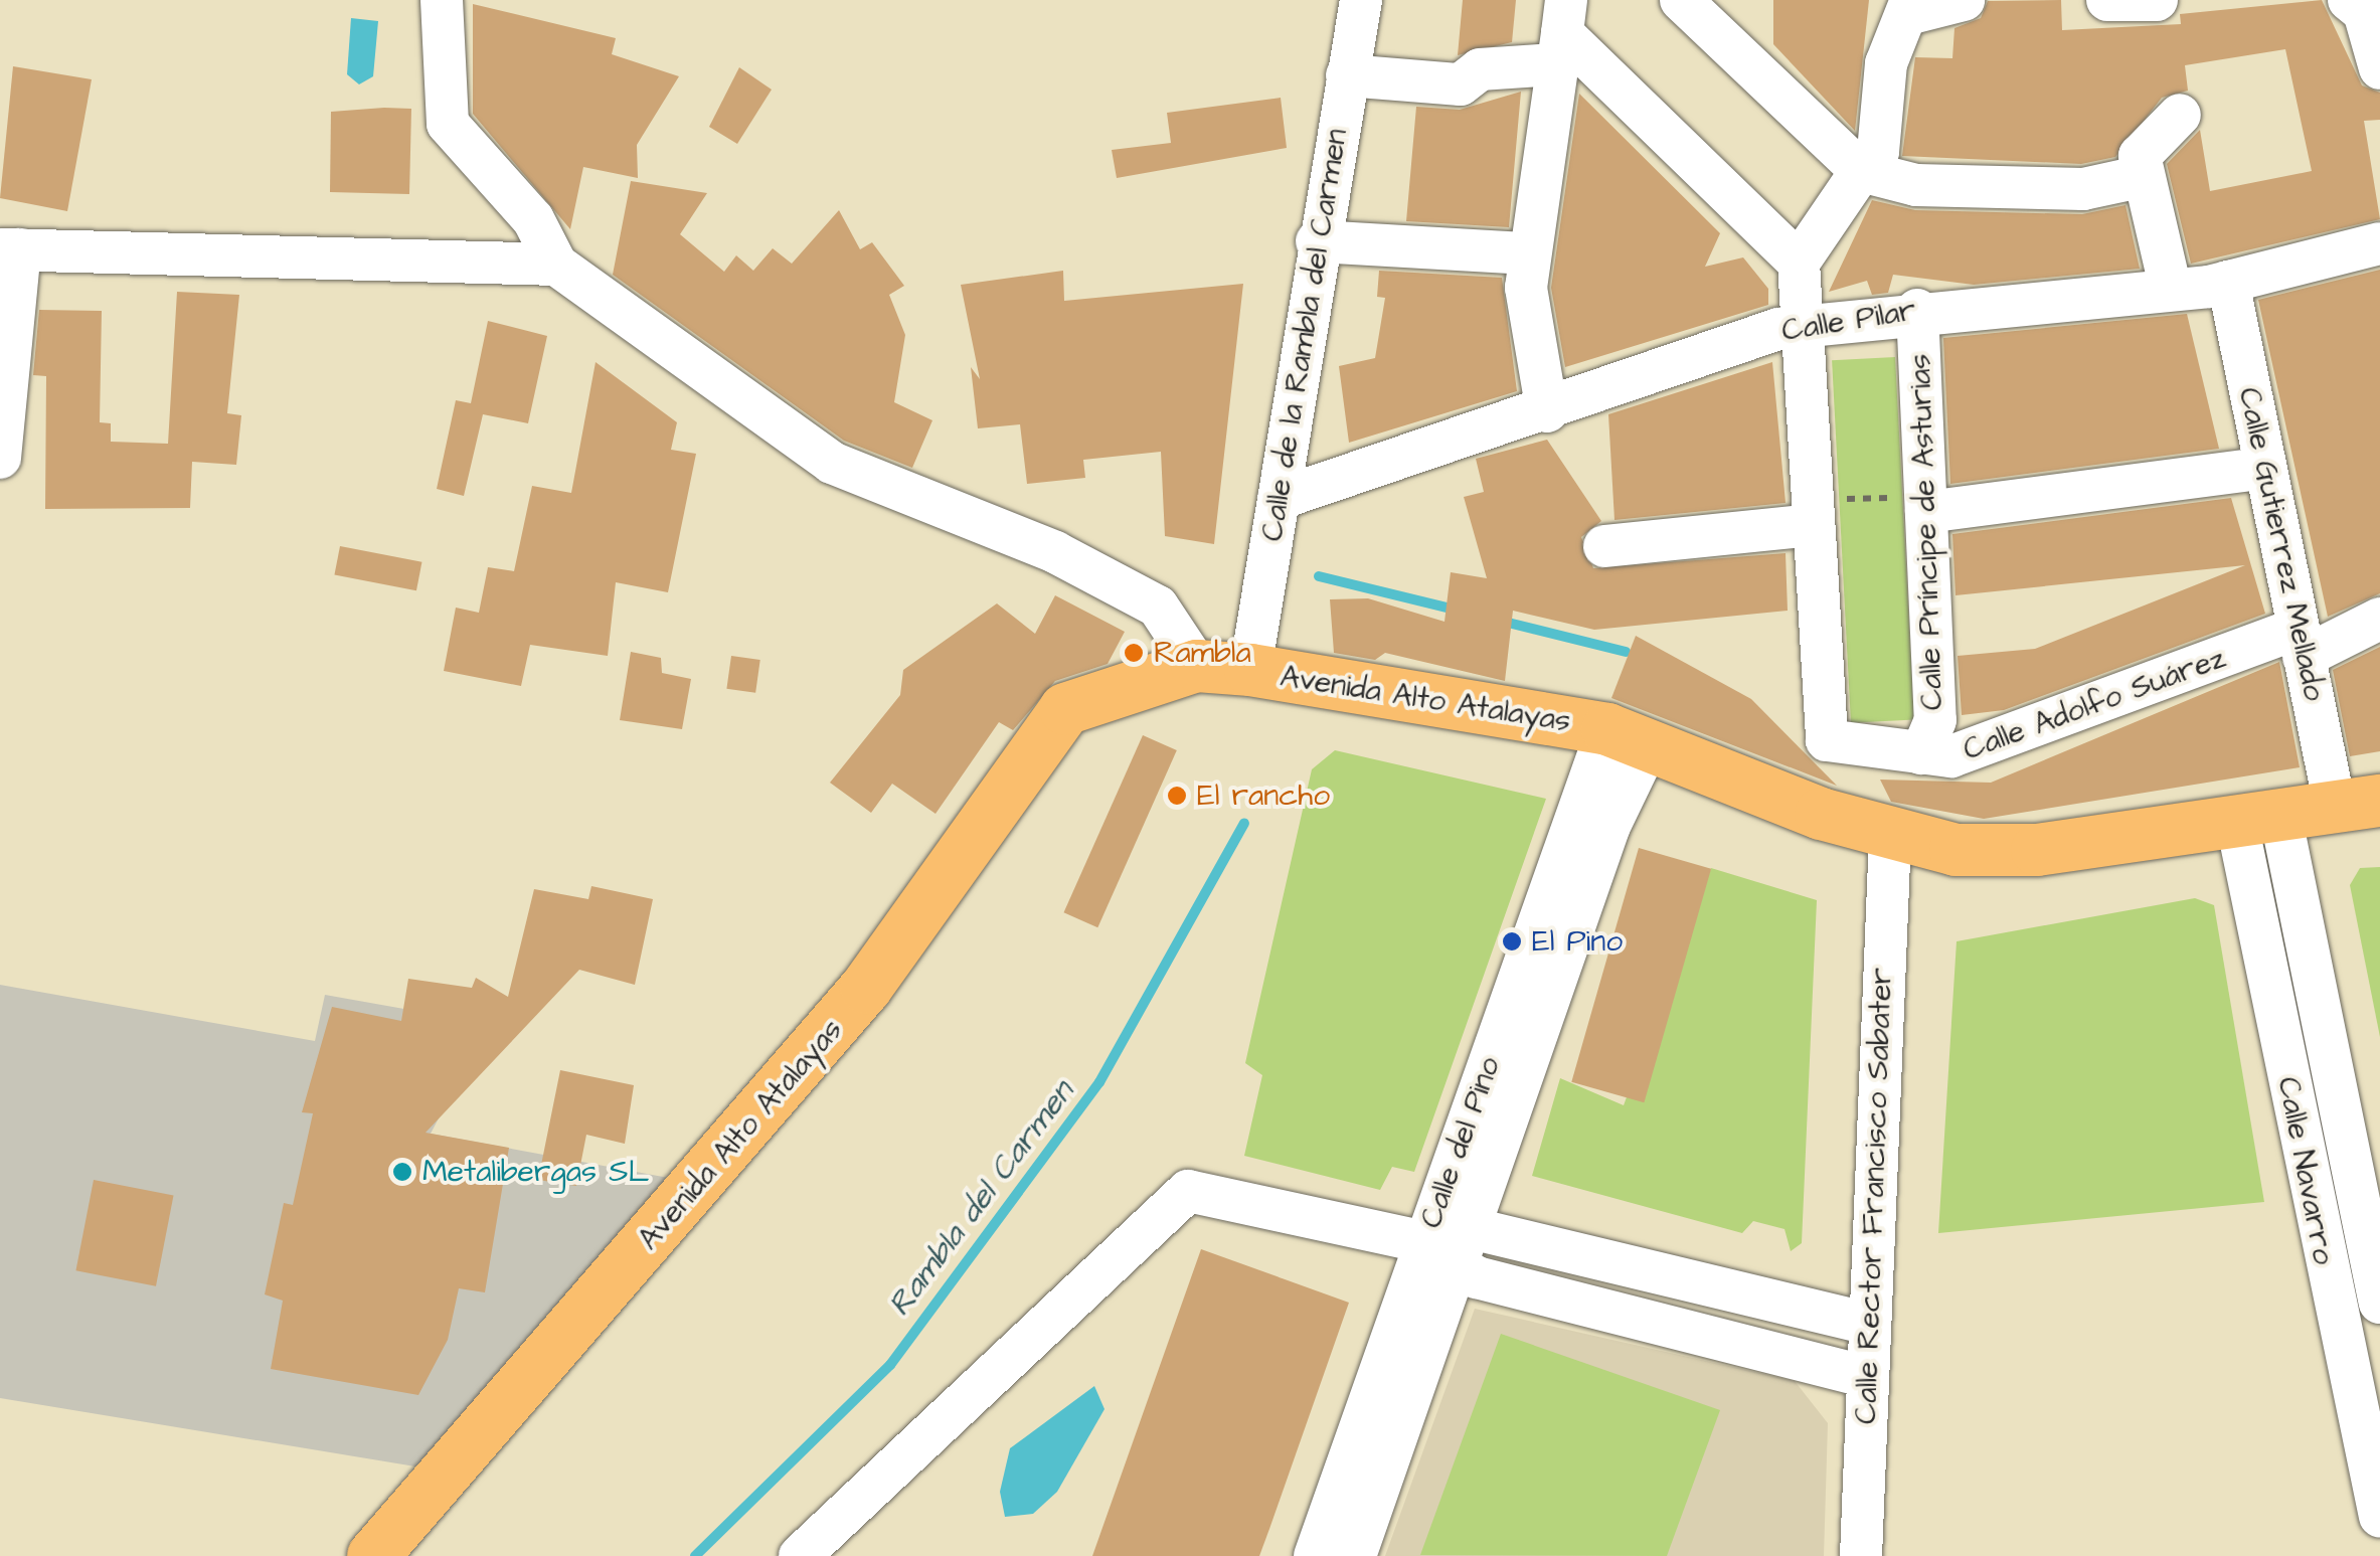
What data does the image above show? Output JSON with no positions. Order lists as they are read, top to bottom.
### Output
{
  "streets": {
    "main road": ["Avenida Alto Atalayas"],
    "street": [
      "Calle Pilar",
      "Calle de la Rambla del Carmen",
      "Calle Príncipe de Asturias",
      "Calle Gutierrez Mellado",
      "Calle Adolfo Suárez",
      "Calle del Pino",
      "Calle Navarro",
      "Calle Rector Francisco Sabater"
    ]
  },
  "crossings": [
    ["Calle Pilar", "Calle de la Rambla del Carmen"],
    ["Calle Pilar", "Calle Príncipe de Asturias"],
    ["Calle Pilar", "Calle Gutierrez Mellado"],
    ["Calle de la Rambla del Carmen", "Avenida Alto Atalayas"],
    ["Calle Príncipe de Asturias", "Calle Adolfo Suárez"],
    ["Calle Gutierrez Mellado", "Avenida Alto Atalayas"],
    ["Calle Gutierrez Mellado", "Calle Adolfo Suárez"],
    ["Avenida Alto Atalayas", "Calle del Pino"],
    ["Avenida Alto Atalayas", "Calle Navarro"],
    ["Avenida Alto Atalayas", "Calle Rector Francisco Sabater"]
  ],
  "water": ["Rambla del Carmen"],
  "places": [
    "Rambla",
    "El rancho",
    "El Pino",
    "Metalibergas SL"
  ]
}
